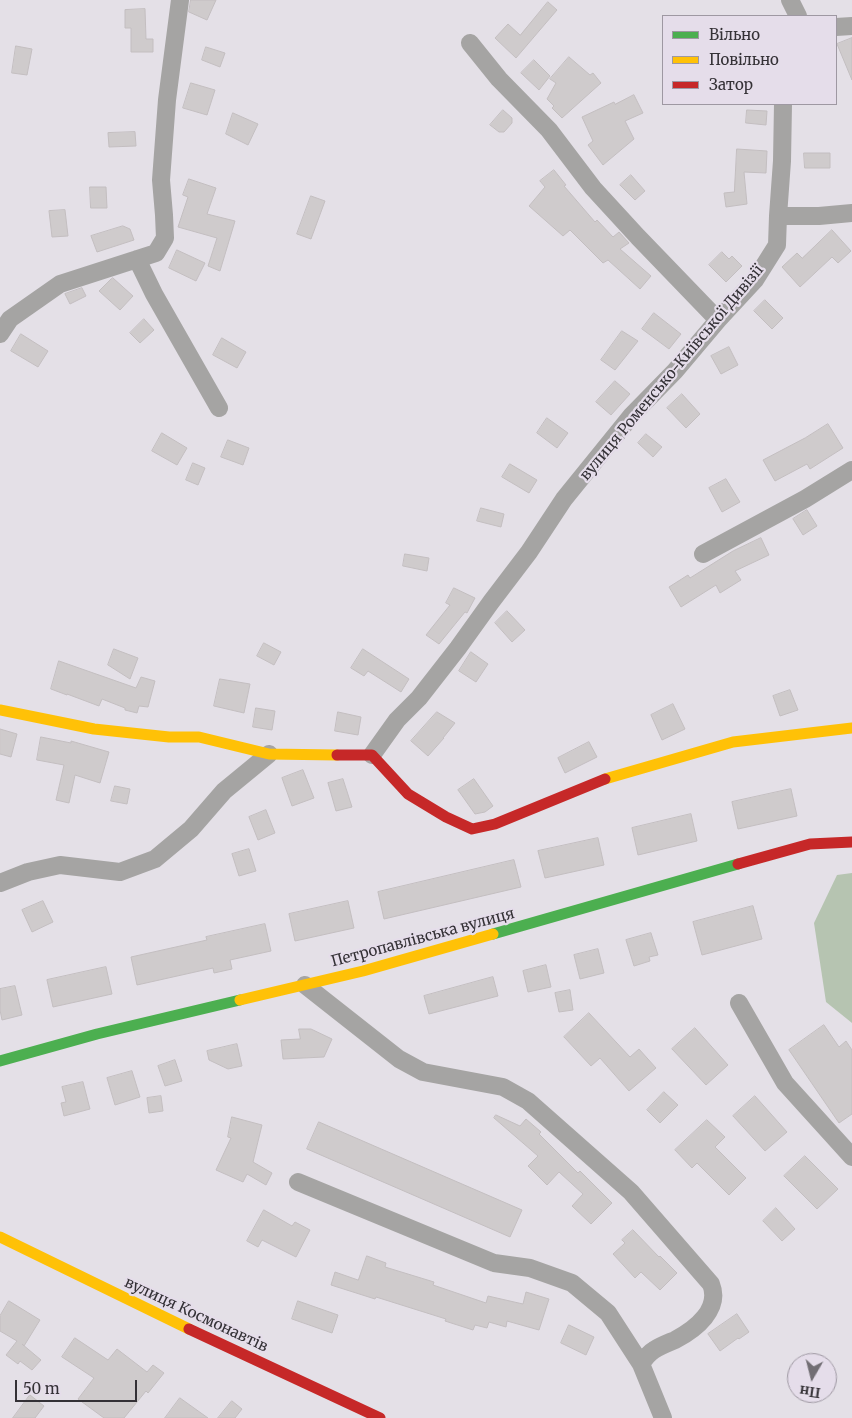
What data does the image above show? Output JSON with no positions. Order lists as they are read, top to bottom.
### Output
{
  "streets": {
    "street": ["вулиця Роменсько-Київської Дивізії", "Петропавлівська вулиця", "вулиця Космонавтів"]
  },
  "legend": ["Вільно", "Повільно", "Затор"],
  "scale_bar": "50 m",
  "north": "bottom"
}
